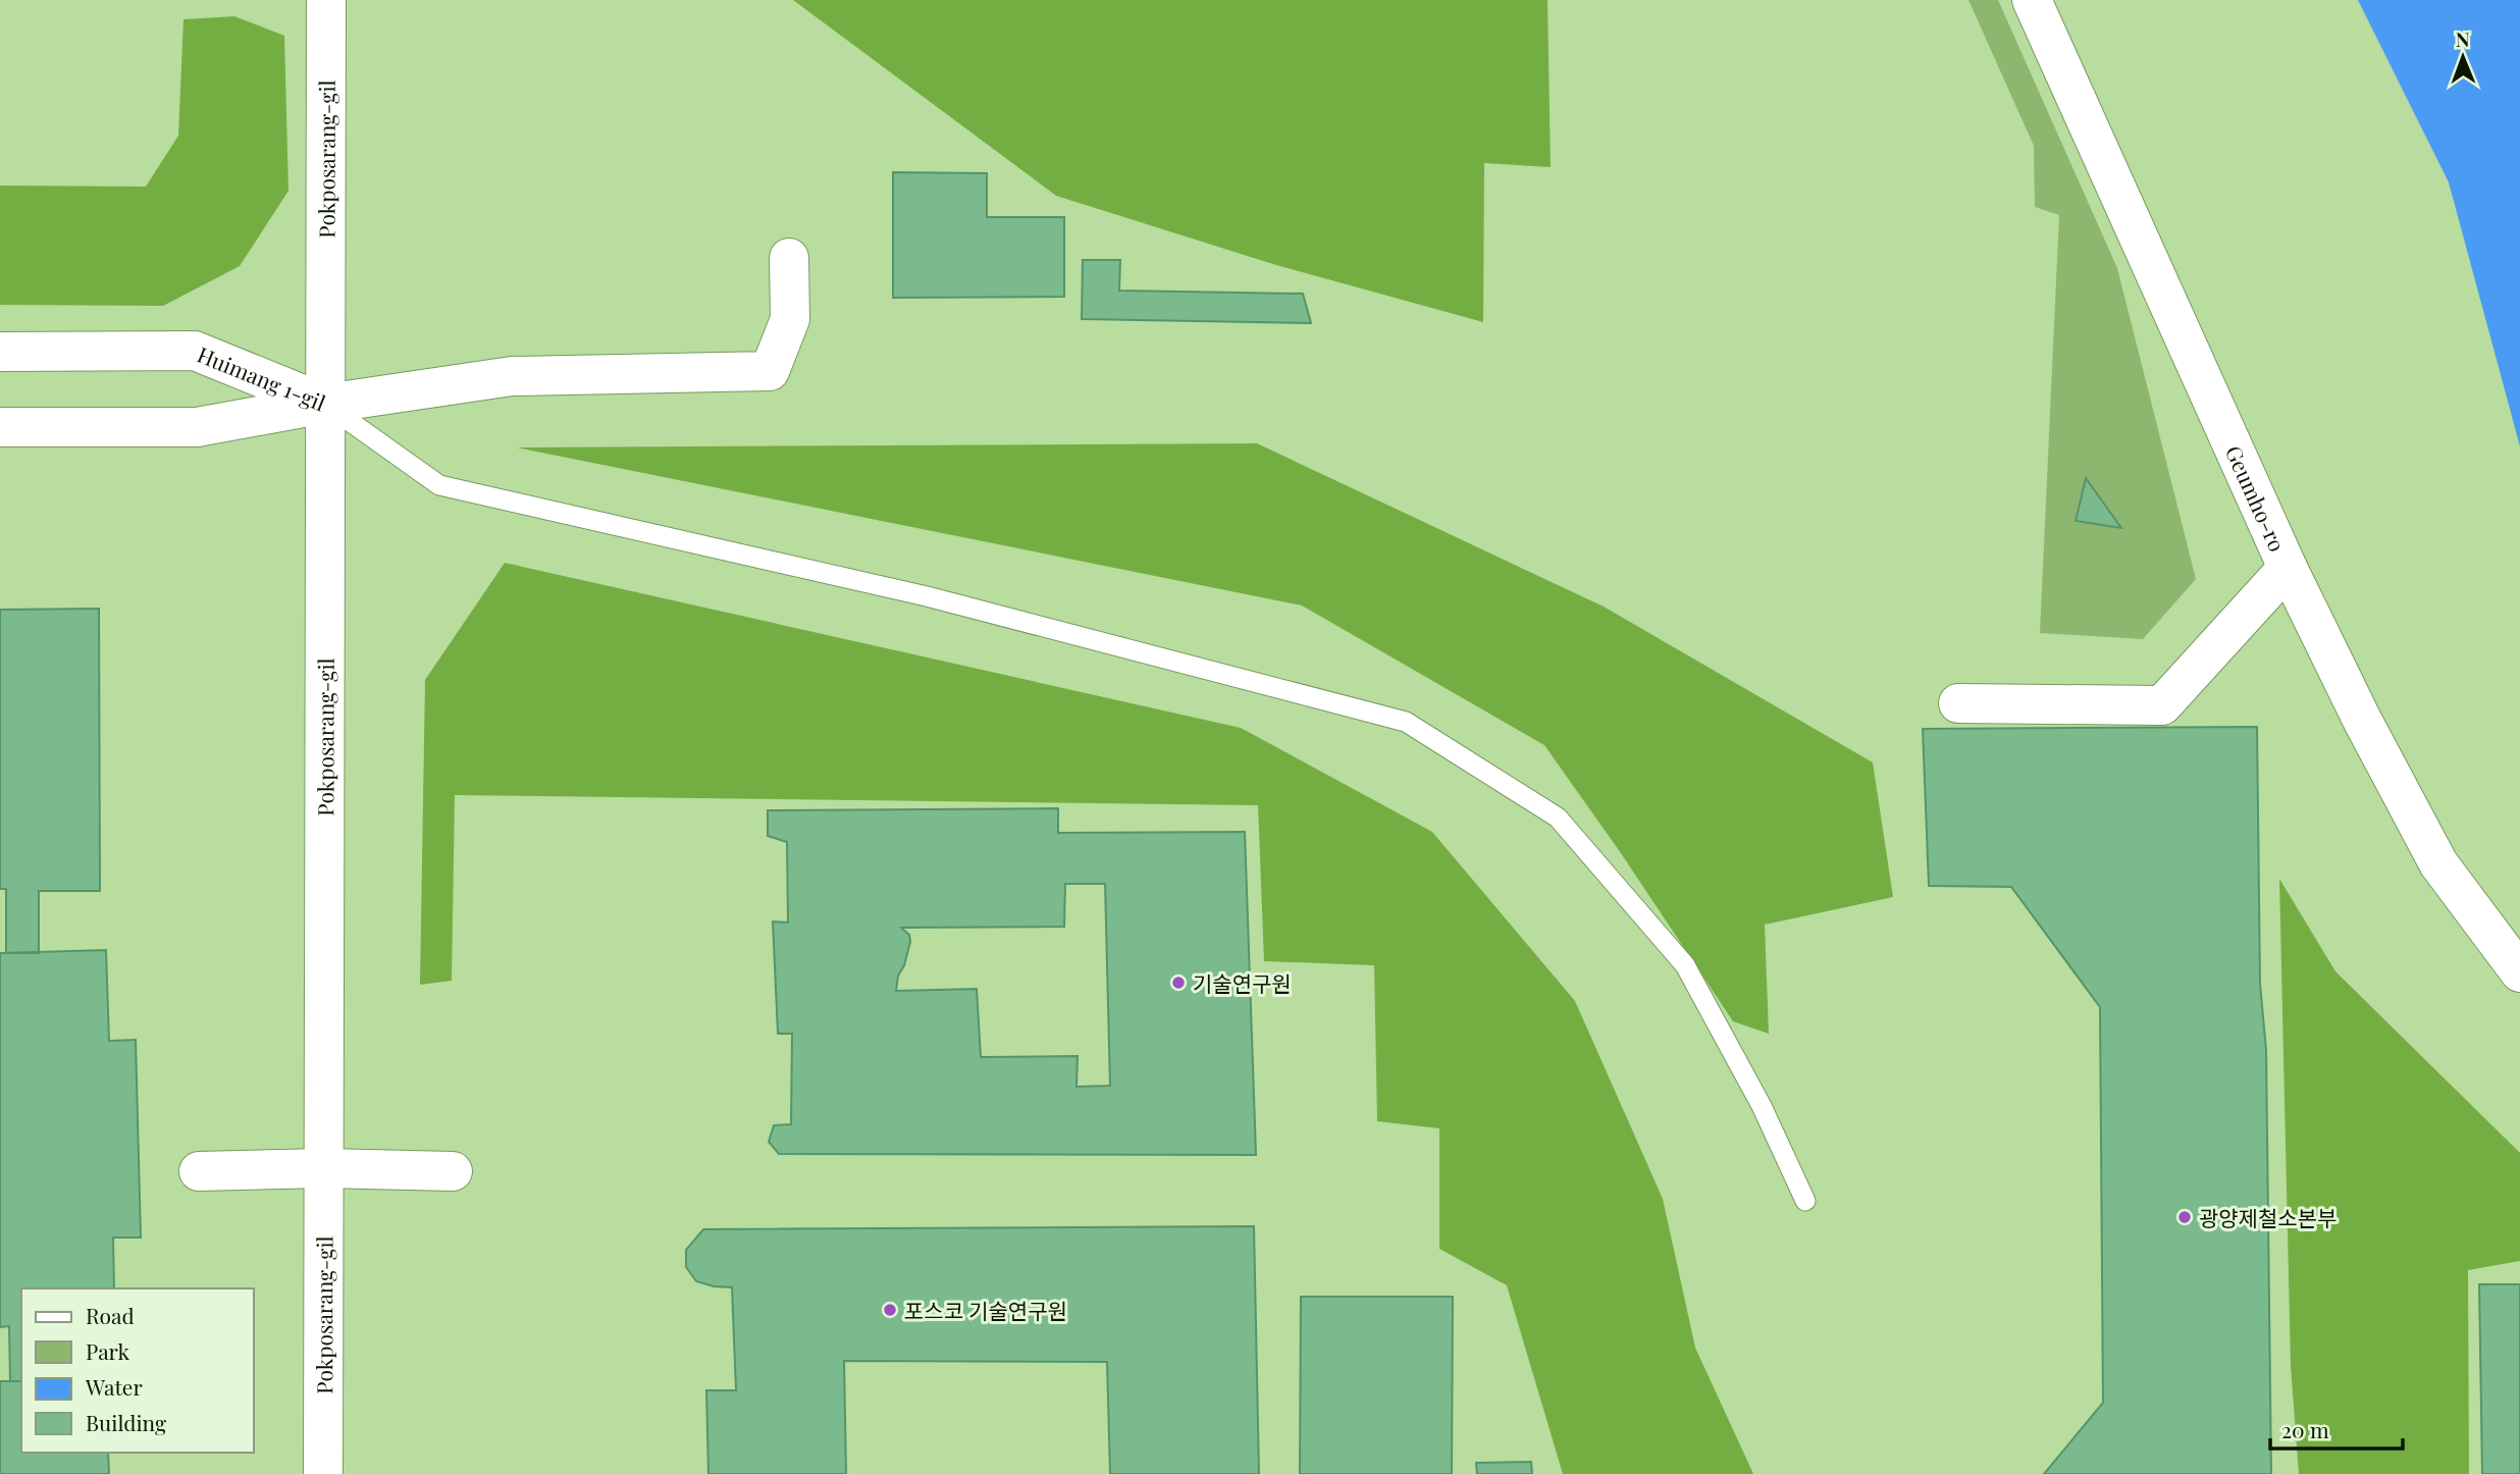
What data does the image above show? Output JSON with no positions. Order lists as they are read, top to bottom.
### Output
{
  "streets": {
    "street": ["Pokposarang-gil", "Huimang 1-gil", "Geumho-ro"]
  },
  "crossings": [
    ["Pokposarang-gil", "Huimang 1-gil"]
  ],
  "places": ["기술연구원", "광양제철소본부", "포스코 기술연구원"],
  "legend": [
    "Road",
    "Park",
    "Water",
    "Building"
  ],
  "scale_bar": "20 m",
  "north": "top"
}
